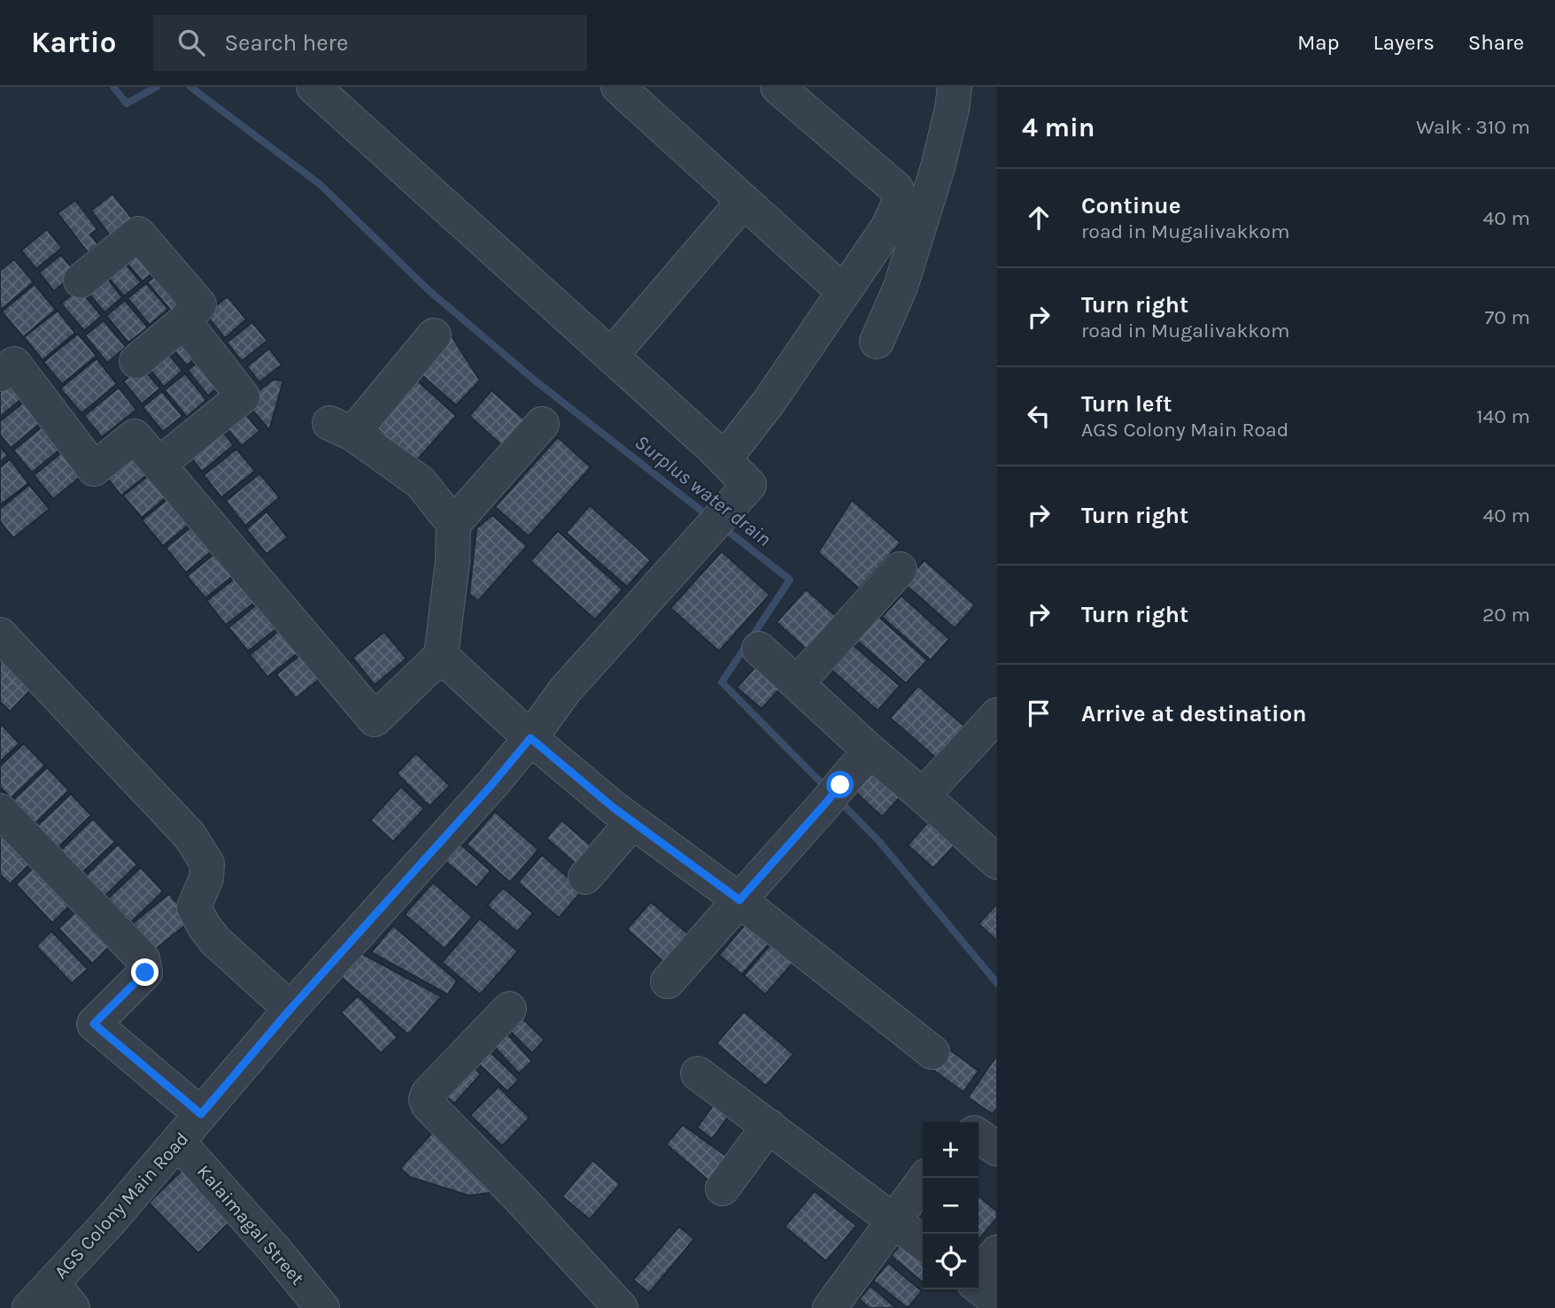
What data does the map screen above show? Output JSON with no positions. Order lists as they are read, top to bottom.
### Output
{
  "streets": {
    "street": ["AGS Colony Main Road", "Kalaimagal Street"]
  },
  "crossings": [
    ["AGS Colony Main Road", "Kalaimagal Street"]
  ],
  "water": ["Surplus water drain"],
  "page": {
    "header": "Kartio",
    "search": "Search here",
    "nav": ["Map", "Layers", "Share"],
    "heading": ["4 min", "Walk · 310 m"],
    "list": [
      ["Continue", "road in Mugalivakkom", "40 m"],
      ["Turn right", "road in Mugalivakkom", "70 m"],
      ["Turn left", "AGS Colony Main Road", "140 m"],
      ["Turn right", "40 m"],
      ["Turn right", "20 m"],
      "Arrive at destination"
    ],
    "map_buttons": ["+", "−"]
  }
}
